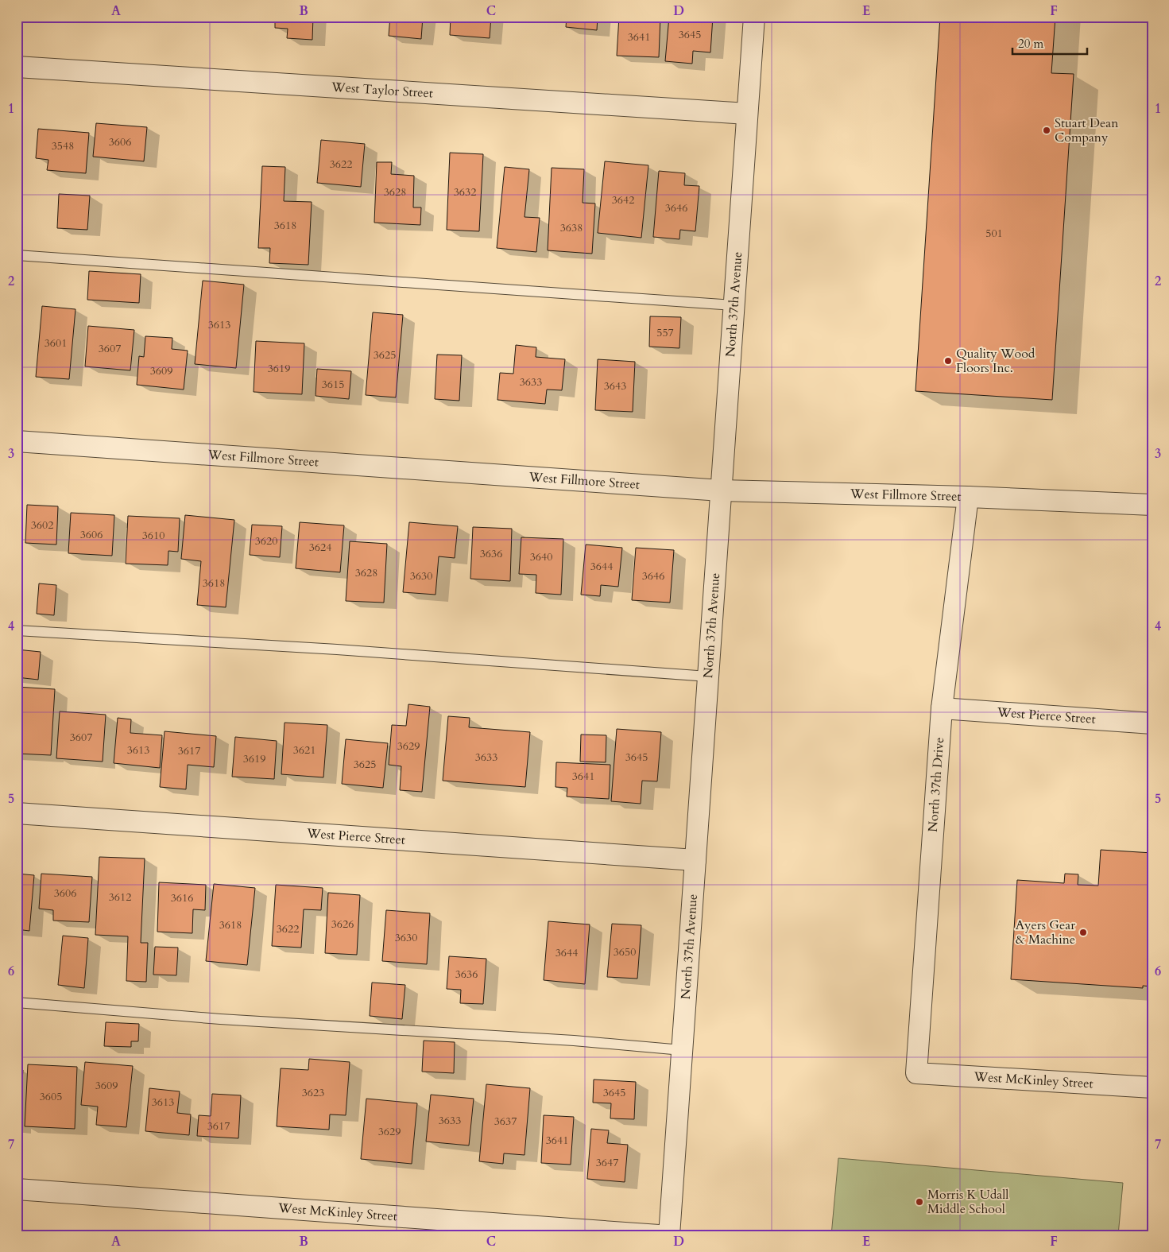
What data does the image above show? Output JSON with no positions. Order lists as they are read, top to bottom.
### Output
{
  "streets": {
    "street": [
      "West Taylor Street",
      "North 37th Avenue",
      "West Fillmore Street",
      "West Pierce Street",
      "North 37th Drive",
      "West McKinley Street"
    ]
  },
  "crossings": [
    ["West Taylor Street", "North 37th Avenue"],
    ["North 37th Avenue", "West Fillmore Street"],
    ["North 37th Avenue", "West Pierce Street"],
    ["West Fillmore Street", "North 37th Drive"],
    ["West Pierce Street", "North 37th Drive"],
    ["North 37th Drive", "West McKinley Street"]
  ],
  "places": [
    "Stuart Dean Company",
    "Quality Wood Floors Inc.",
    "Ayers Gear & Machine",
    "Morris K Udall Middle School"
  ],
  "house_numbers": [
    "3645",
    "3641",
    "3606",
    "3548",
    "3622",
    "3628",
    "3632",
    "3642",
    "3646",
    "3618",
    "3638",
    "501",
    "3613",
    "557",
    "3601",
    "3607",
    "3625",
    "3619",
    "3609",
    "3633",
    "3615",
    "3643",
    "3602",
    "3606",
    "3610",
    "3620",
    "3624",
    "3636",
    "3640",
    "3644",
    "3628",
    "3630",
    "3646",
    "3618",
    "3607",
    "3629",
    "3613",
    "3621",
    "3617",
    "3633",
    "3645",
    "3619",
    "3625",
    "3641",
    "3606",
    "3612",
    "3616",
    "3626",
    "3618",
    "3622",
    "3630",
    "3650",
    "3644",
    "3636",
    "3609",
    "3623",
    "3645",
    "3605",
    "3613",
    "3633",
    "3637",
    "3617",
    "3629",
    "3641",
    "3647"
  ],
  "scale_bar": "20 m",
  "grid": {
    "columns": [
      "A",
      "B",
      "C",
      "D",
      "E",
      "F"
    ],
    "rows": [
      "1",
      "2",
      "3",
      "4",
      "5",
      "6",
      "7"
    ]
  }
}
